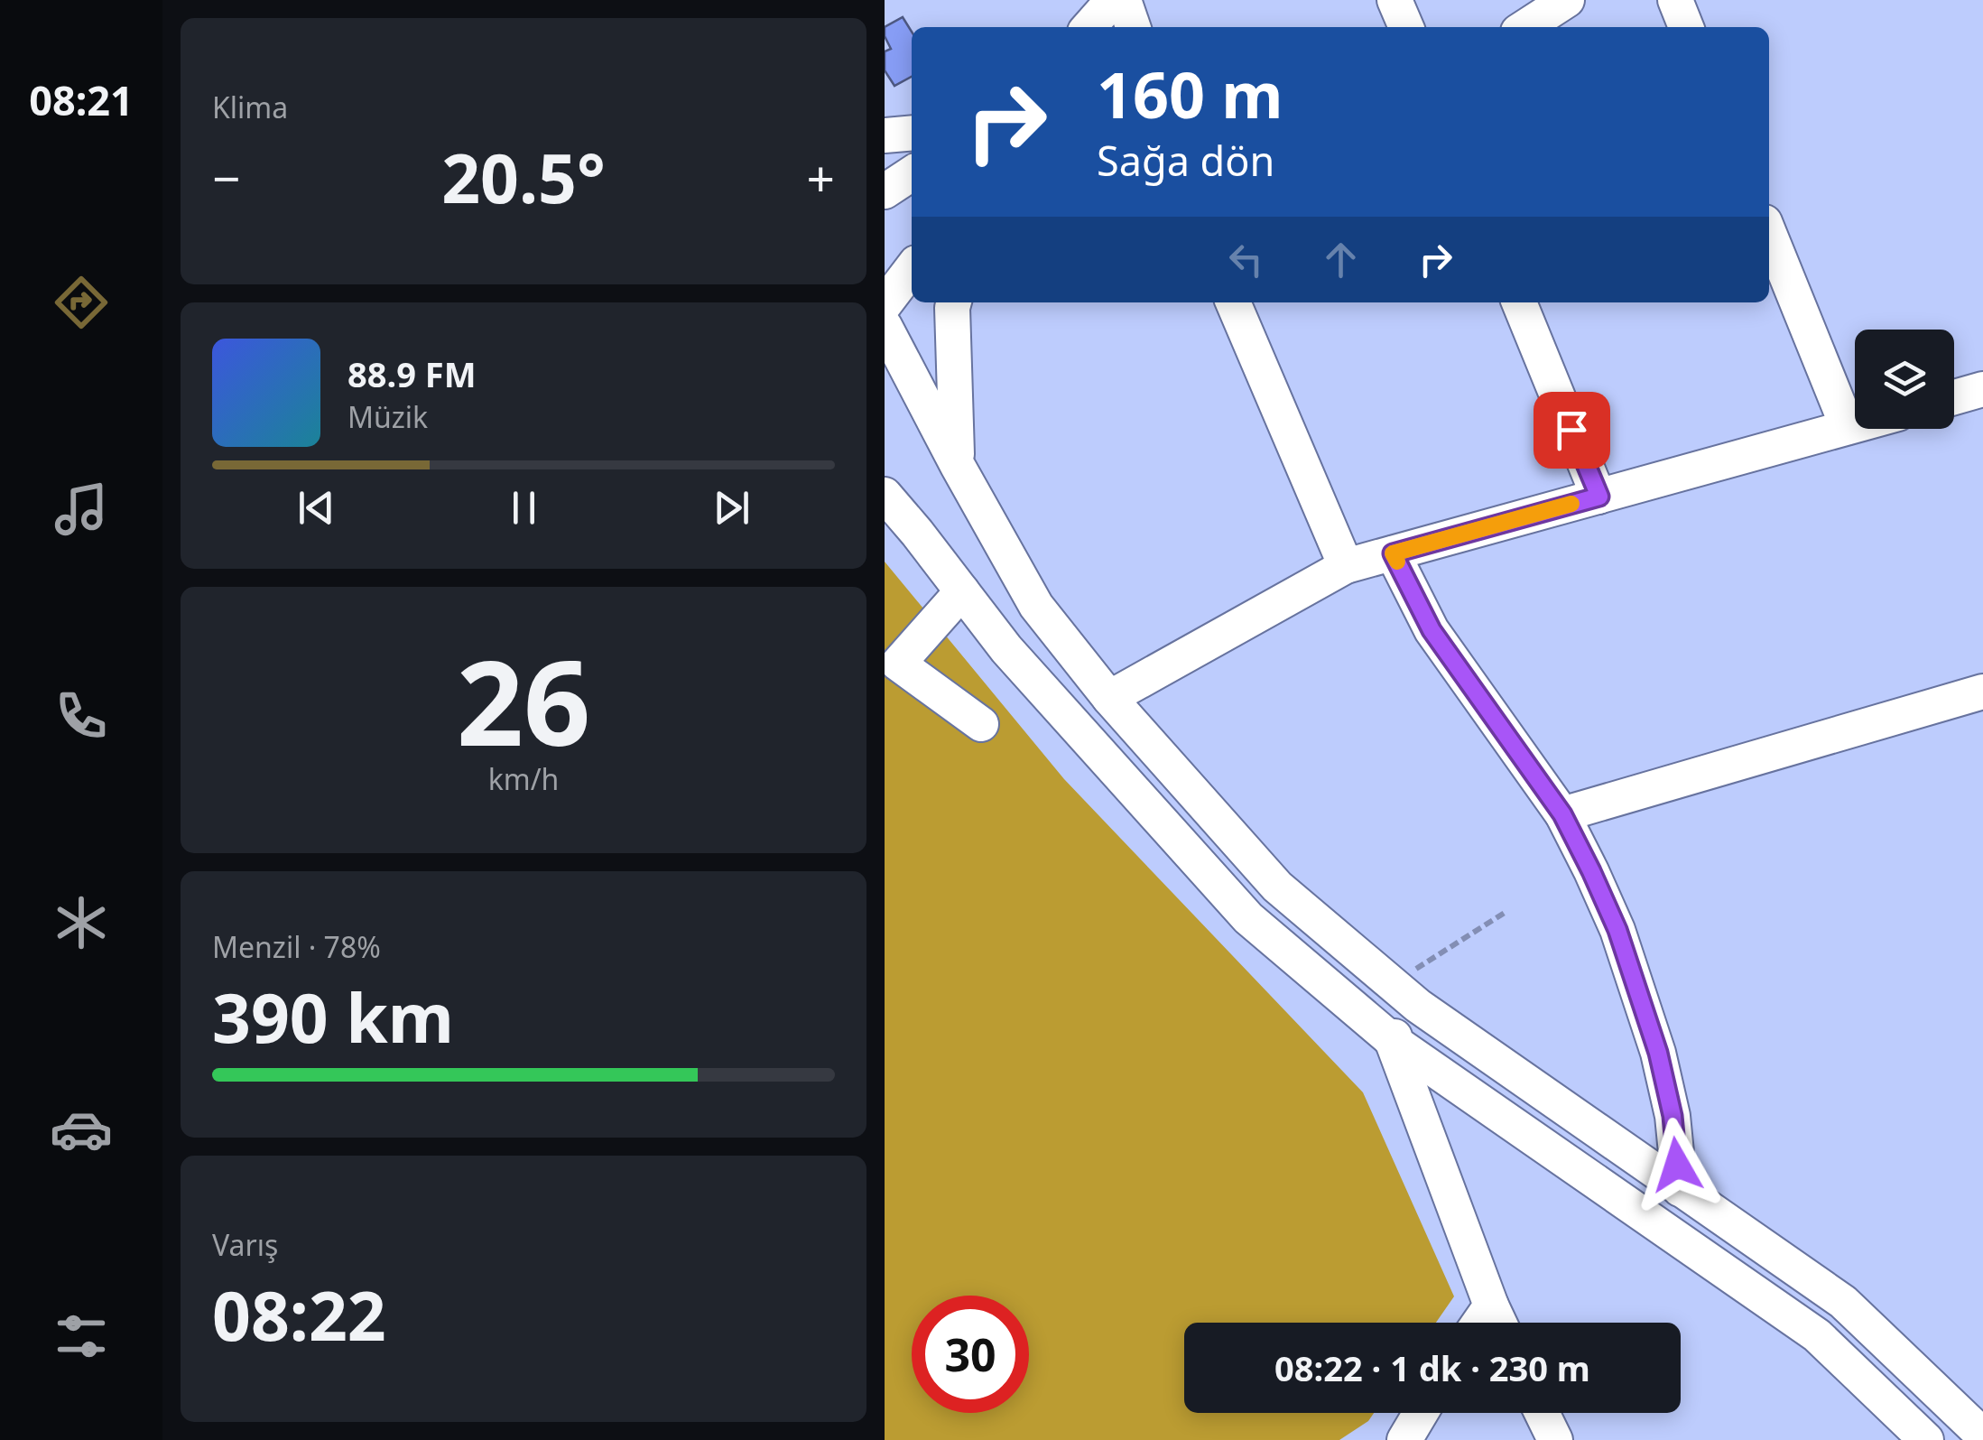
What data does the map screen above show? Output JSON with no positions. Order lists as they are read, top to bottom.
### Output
{
  "page": {
    "tabs": "08:21",
    "tile": [
      "Klima",
      ["26", "km/h"],
      ["Menzil · 78%", "390 km"],
      ["Varış", "08:22"]
    ],
    "turn": ["160 m", "Sağa dön"],
    "heat": ["−", "20.5°", "+"],
    "song": ["88.9 FM", "Müzik"],
    "limit": "30",
    "trip": "08:22 · 1 dk · 230 m"
  }
}
